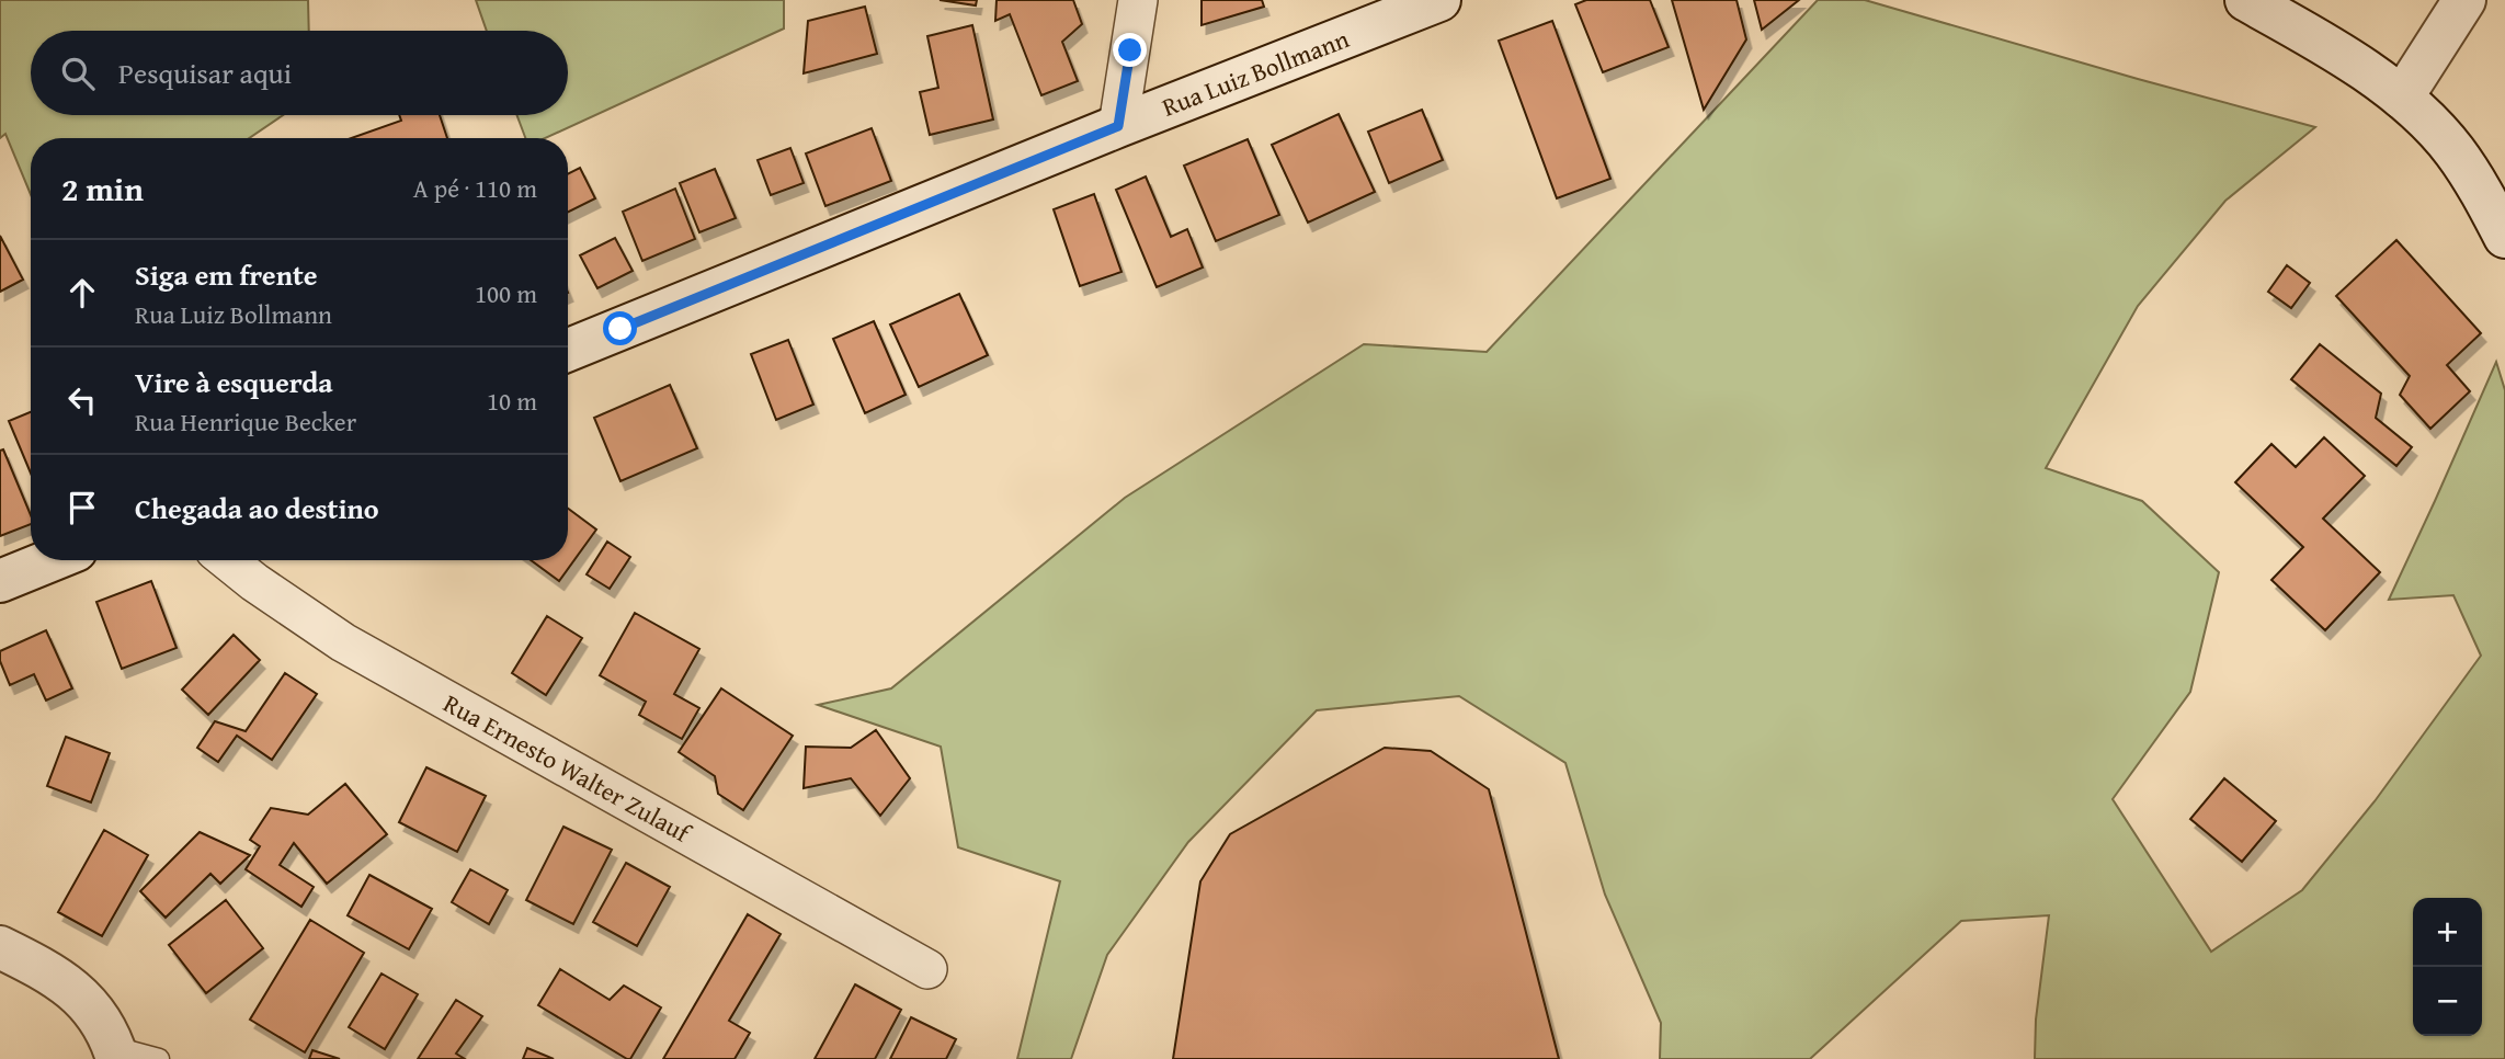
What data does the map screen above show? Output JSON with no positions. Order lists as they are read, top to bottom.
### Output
{
  "streets": {
    "main road": ["Rua Luiz Bollmann"],
    "street": ["Rua Ernesto Walter Zulauf"]
  },
  "page": {
    "search": "Pesquisar aqui",
    "heading": ["2 min", "A pé · 110 m"],
    "list": [
      ["Siga em frente", "Rua Luiz Bollmann", "100 m"],
      ["Vire à esquerda", "Rua Henrique Becker", "10 m"],
      "Chegada ao destino"
    ],
    "map_buttons": ["+", "−"]
  }
}
